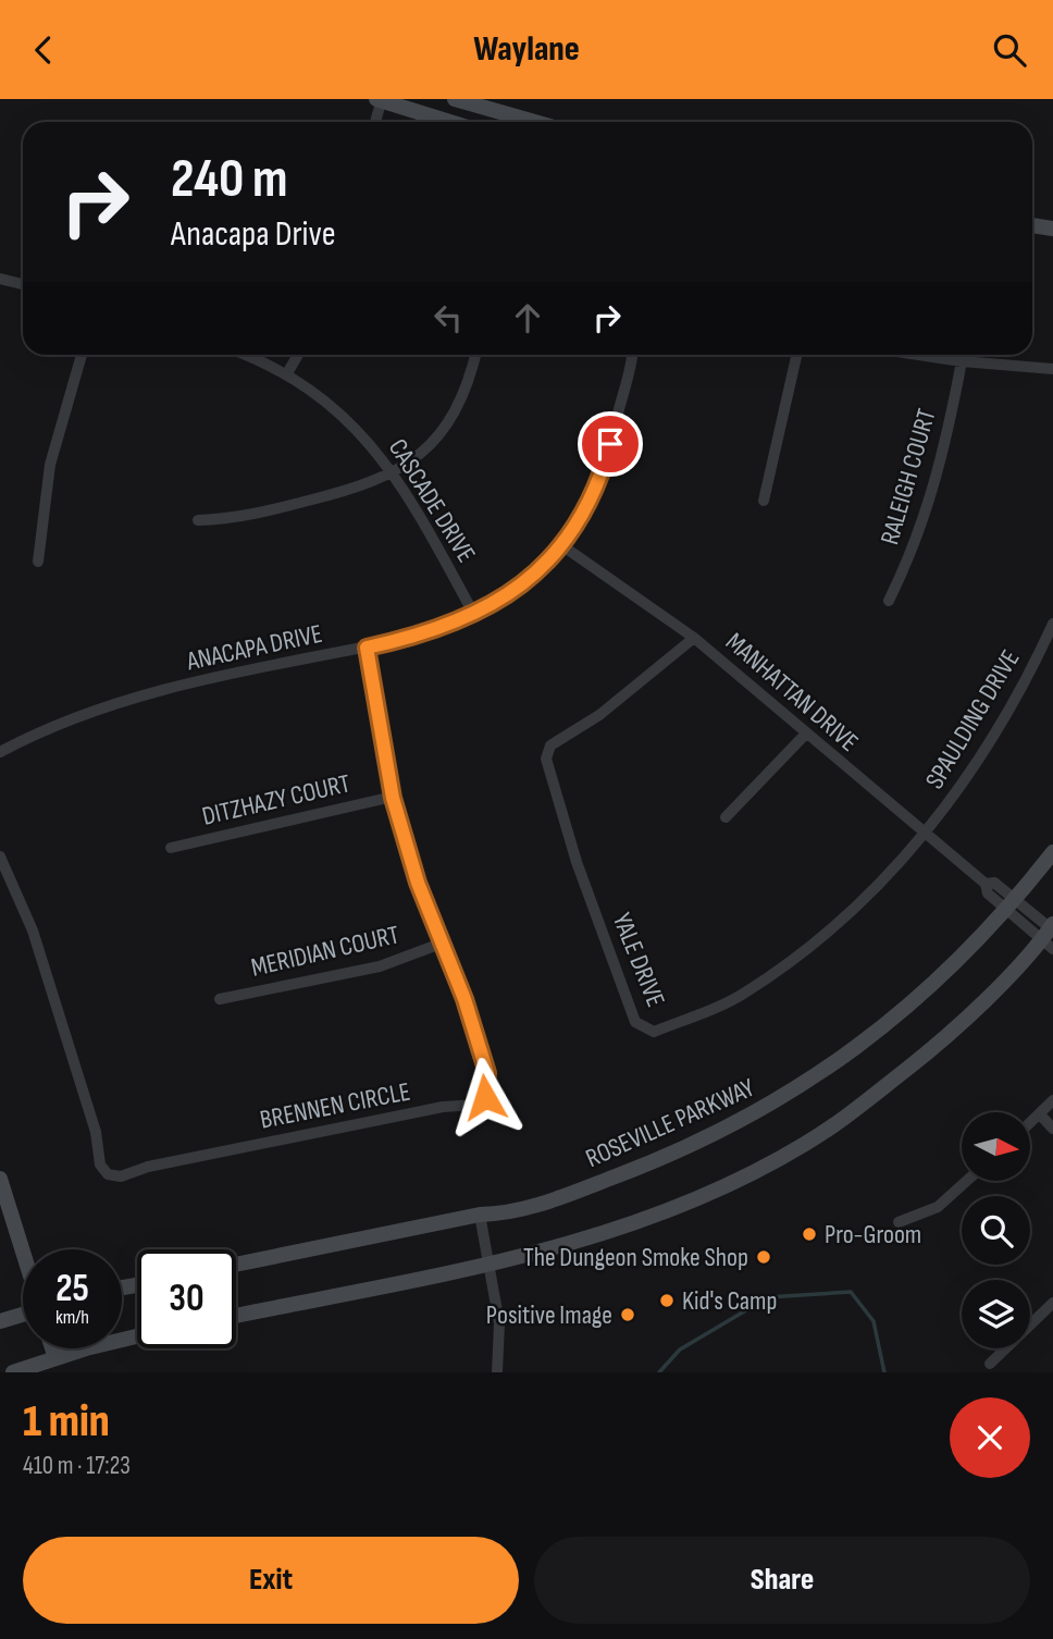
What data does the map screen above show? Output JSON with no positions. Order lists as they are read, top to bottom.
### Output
{
  "streets": {
    "main road": ["ROSEVILLE PARKWAY"],
    "street": [
      "RALEIGH COURT",
      "CASCADE DRIVE",
      "ANACAPA DRIVE",
      "MANHATTAN DRIVE",
      "SPAULDING DRIVE",
      "DITZHAZY COURT",
      "MERIDIAN COURT",
      "YALE DRIVE",
      "BRENNEN CIRCLE"
    ]
  },
  "crossings": [
    ["CASCADE DRIVE", "ANACAPA DRIVE"],
    ["ANACAPA DRIVE", "MANHATTAN DRIVE"],
    ["ANACAPA DRIVE", "BRENNEN CIRCLE"],
    ["MANHATTAN DRIVE", "SPAULDING DRIVE"],
    ["MANHATTAN DRIVE", "YALE DRIVE"],
    ["MANHATTAN DRIVE", "ROSEVILLE PARKWAY"],
    ["SPAULDING DRIVE", "YALE DRIVE"],
    ["DITZHAZY COURT", "BRENNEN CIRCLE"],
    ["MERIDIAN COURT", "BRENNEN CIRCLE"]
  ],
  "places": [
    "Pro-Groom",
    "The Dungeon Smoke Shop",
    "Kid's Camp",
    "Positive Image"
  ],
  "north": "right",
  "page": {
    "header": "Waylane",
    "turn": ["240 m", "Anacapa Drive"],
    "speed": "25 km/h",
    "limit": "30",
    "heading": ["1 min", "410 m · 17:23"],
    "buttons": ["Exit", "Share"]
  }
}
